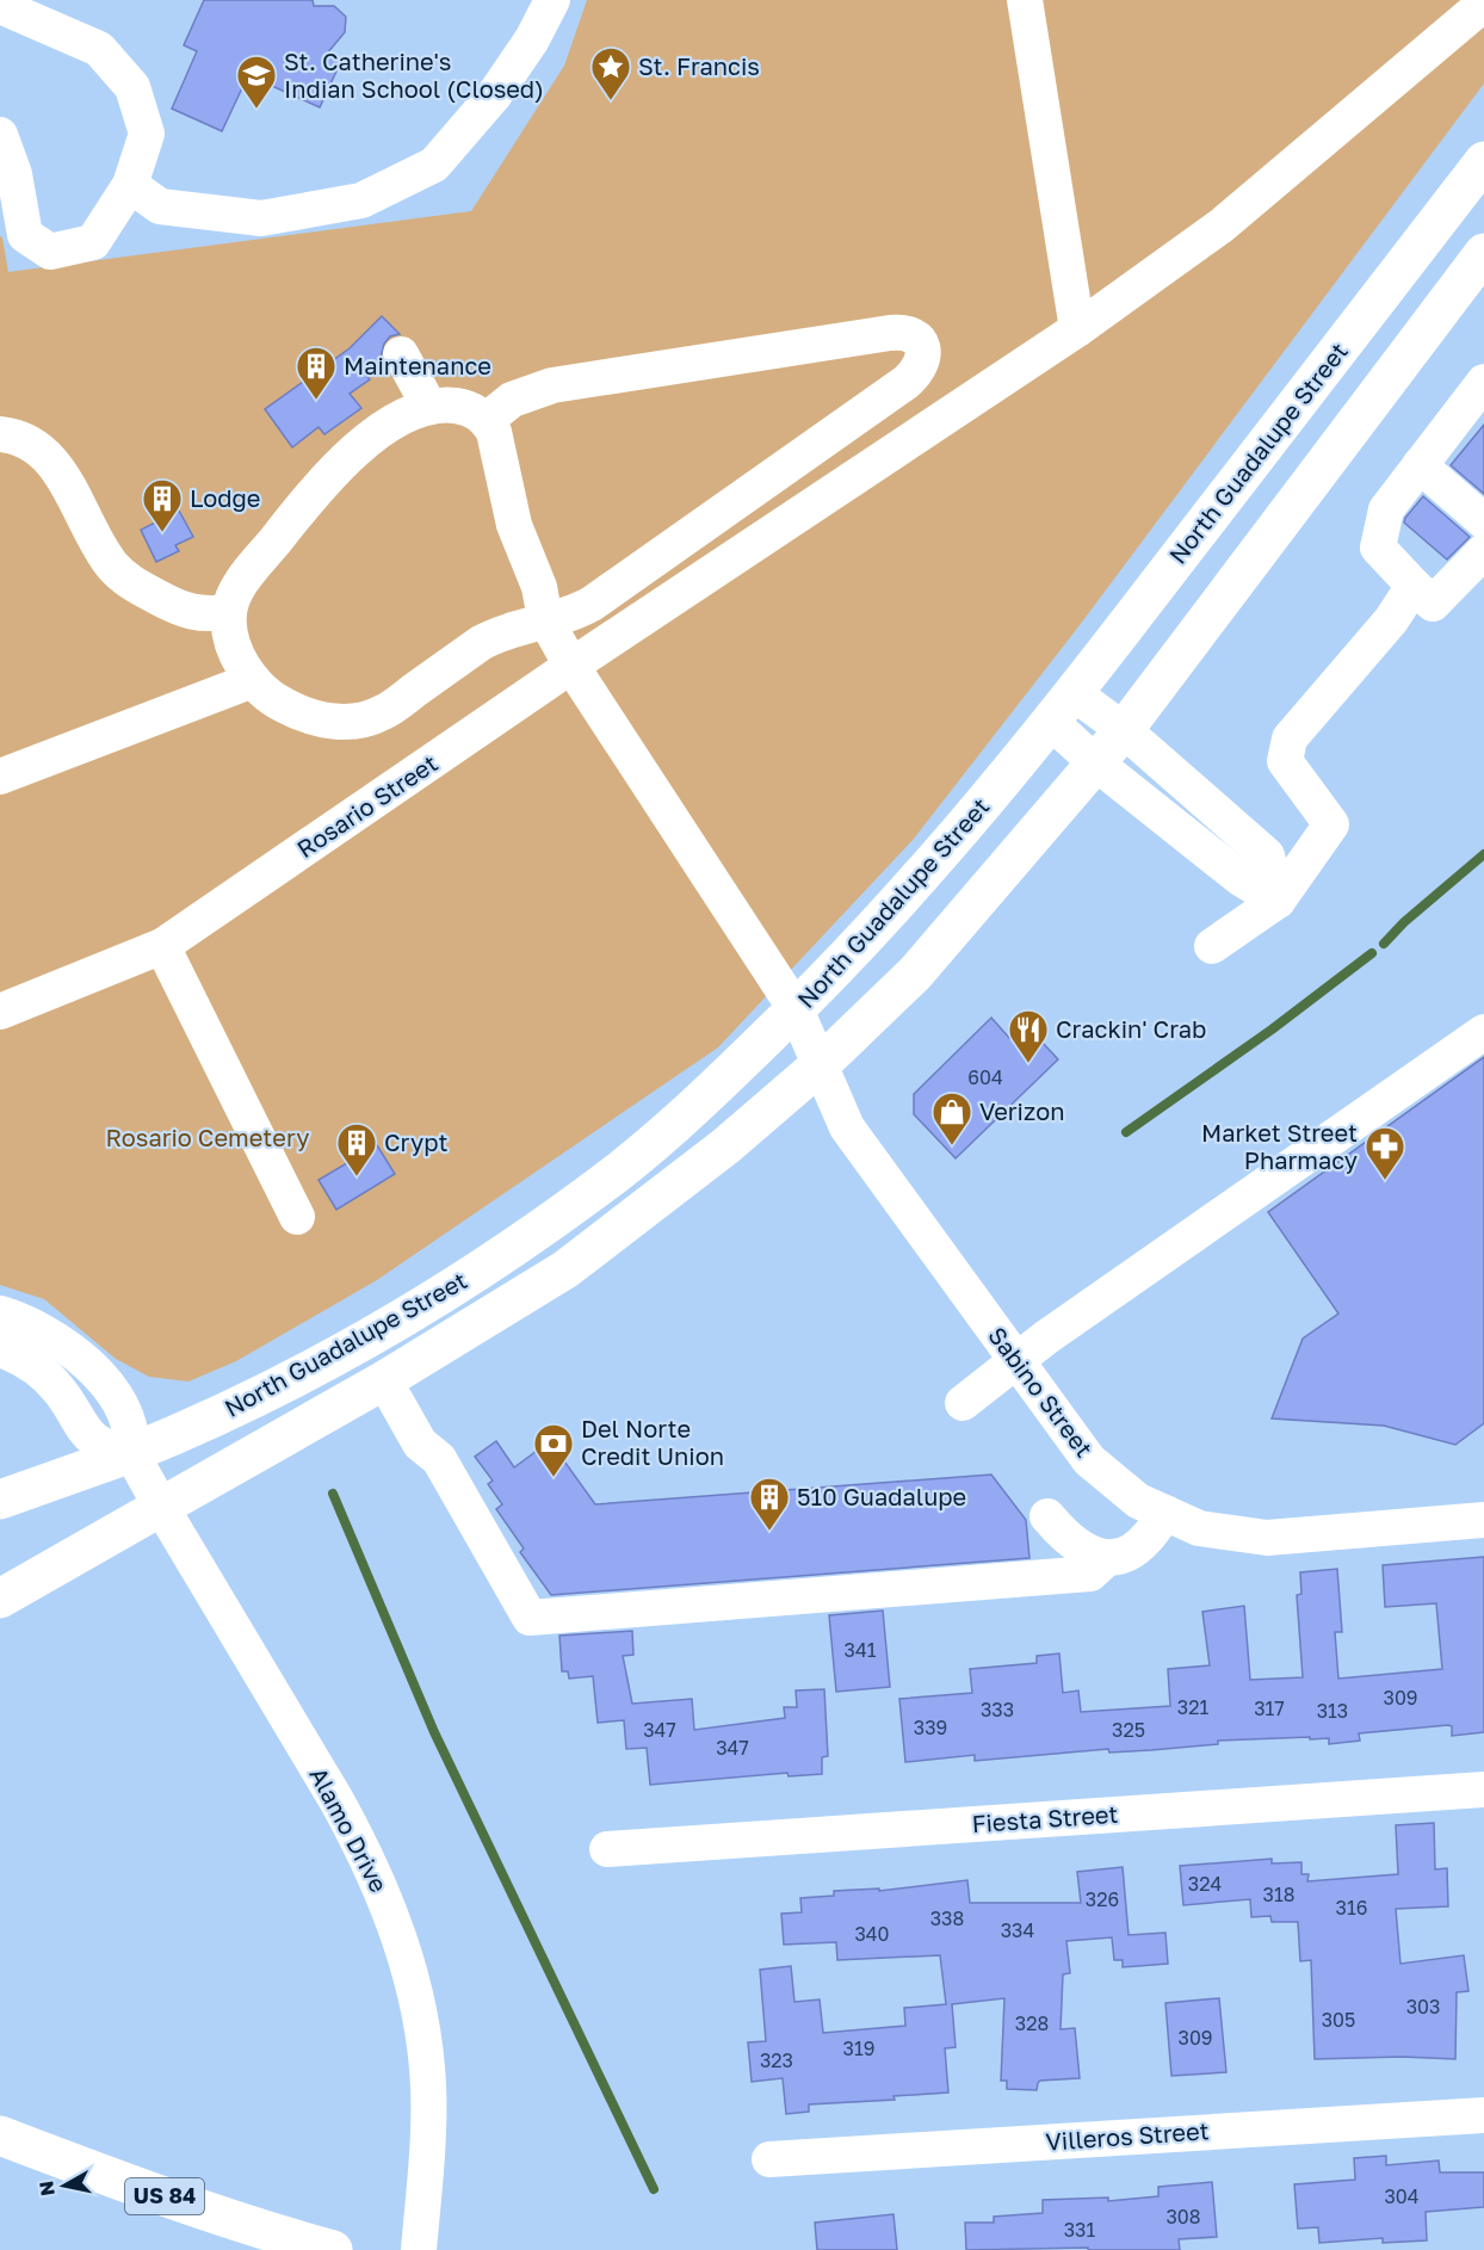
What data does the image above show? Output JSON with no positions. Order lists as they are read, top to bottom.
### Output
{
  "streets": {
    "main road": ["North Guadalupe Street", "US 84"],
    "street": [
      "Rosario Street",
      "Sabino Street",
      "Fiesta Street",
      "Alamo Drive",
      "Villeros Street"
    ]
  },
  "crossings": [
    ["North Guadalupe Street", "Sabino Street"],
    ["North Guadalupe Street", "Alamo Drive"],
    ["Rosario Street", "Sabino Street"]
  ],
  "parks": ["Rosario Cemetery"],
  "places": {
    "place": ["St. Francis"],
    "school or university": ["St. Catherine's Indian School (Closed)"],
    "building": [
      "Maintenance",
      "Lodge",
      "Crypt",
      "510 Guadalupe"
    ],
    "restaurant": ["Crackin' Crab"],
    "shop": ["Verizon"],
    "pharmacy": ["Market Street Pharmacy"],
    "bank": ["Del Norte Credit Union"]
  },
  "house_numbers": [
    "604",
    "341",
    "309",
    "321",
    "317",
    "333",
    "313",
    "339",
    "347",
    "325",
    "347",
    "324",
    "318",
    "326",
    "316",
    "338",
    "334",
    "340",
    "303",
    "305",
    "328",
    "309",
    "319",
    "323",
    "304",
    "308",
    "331"
  ],
  "north": "left"
}
